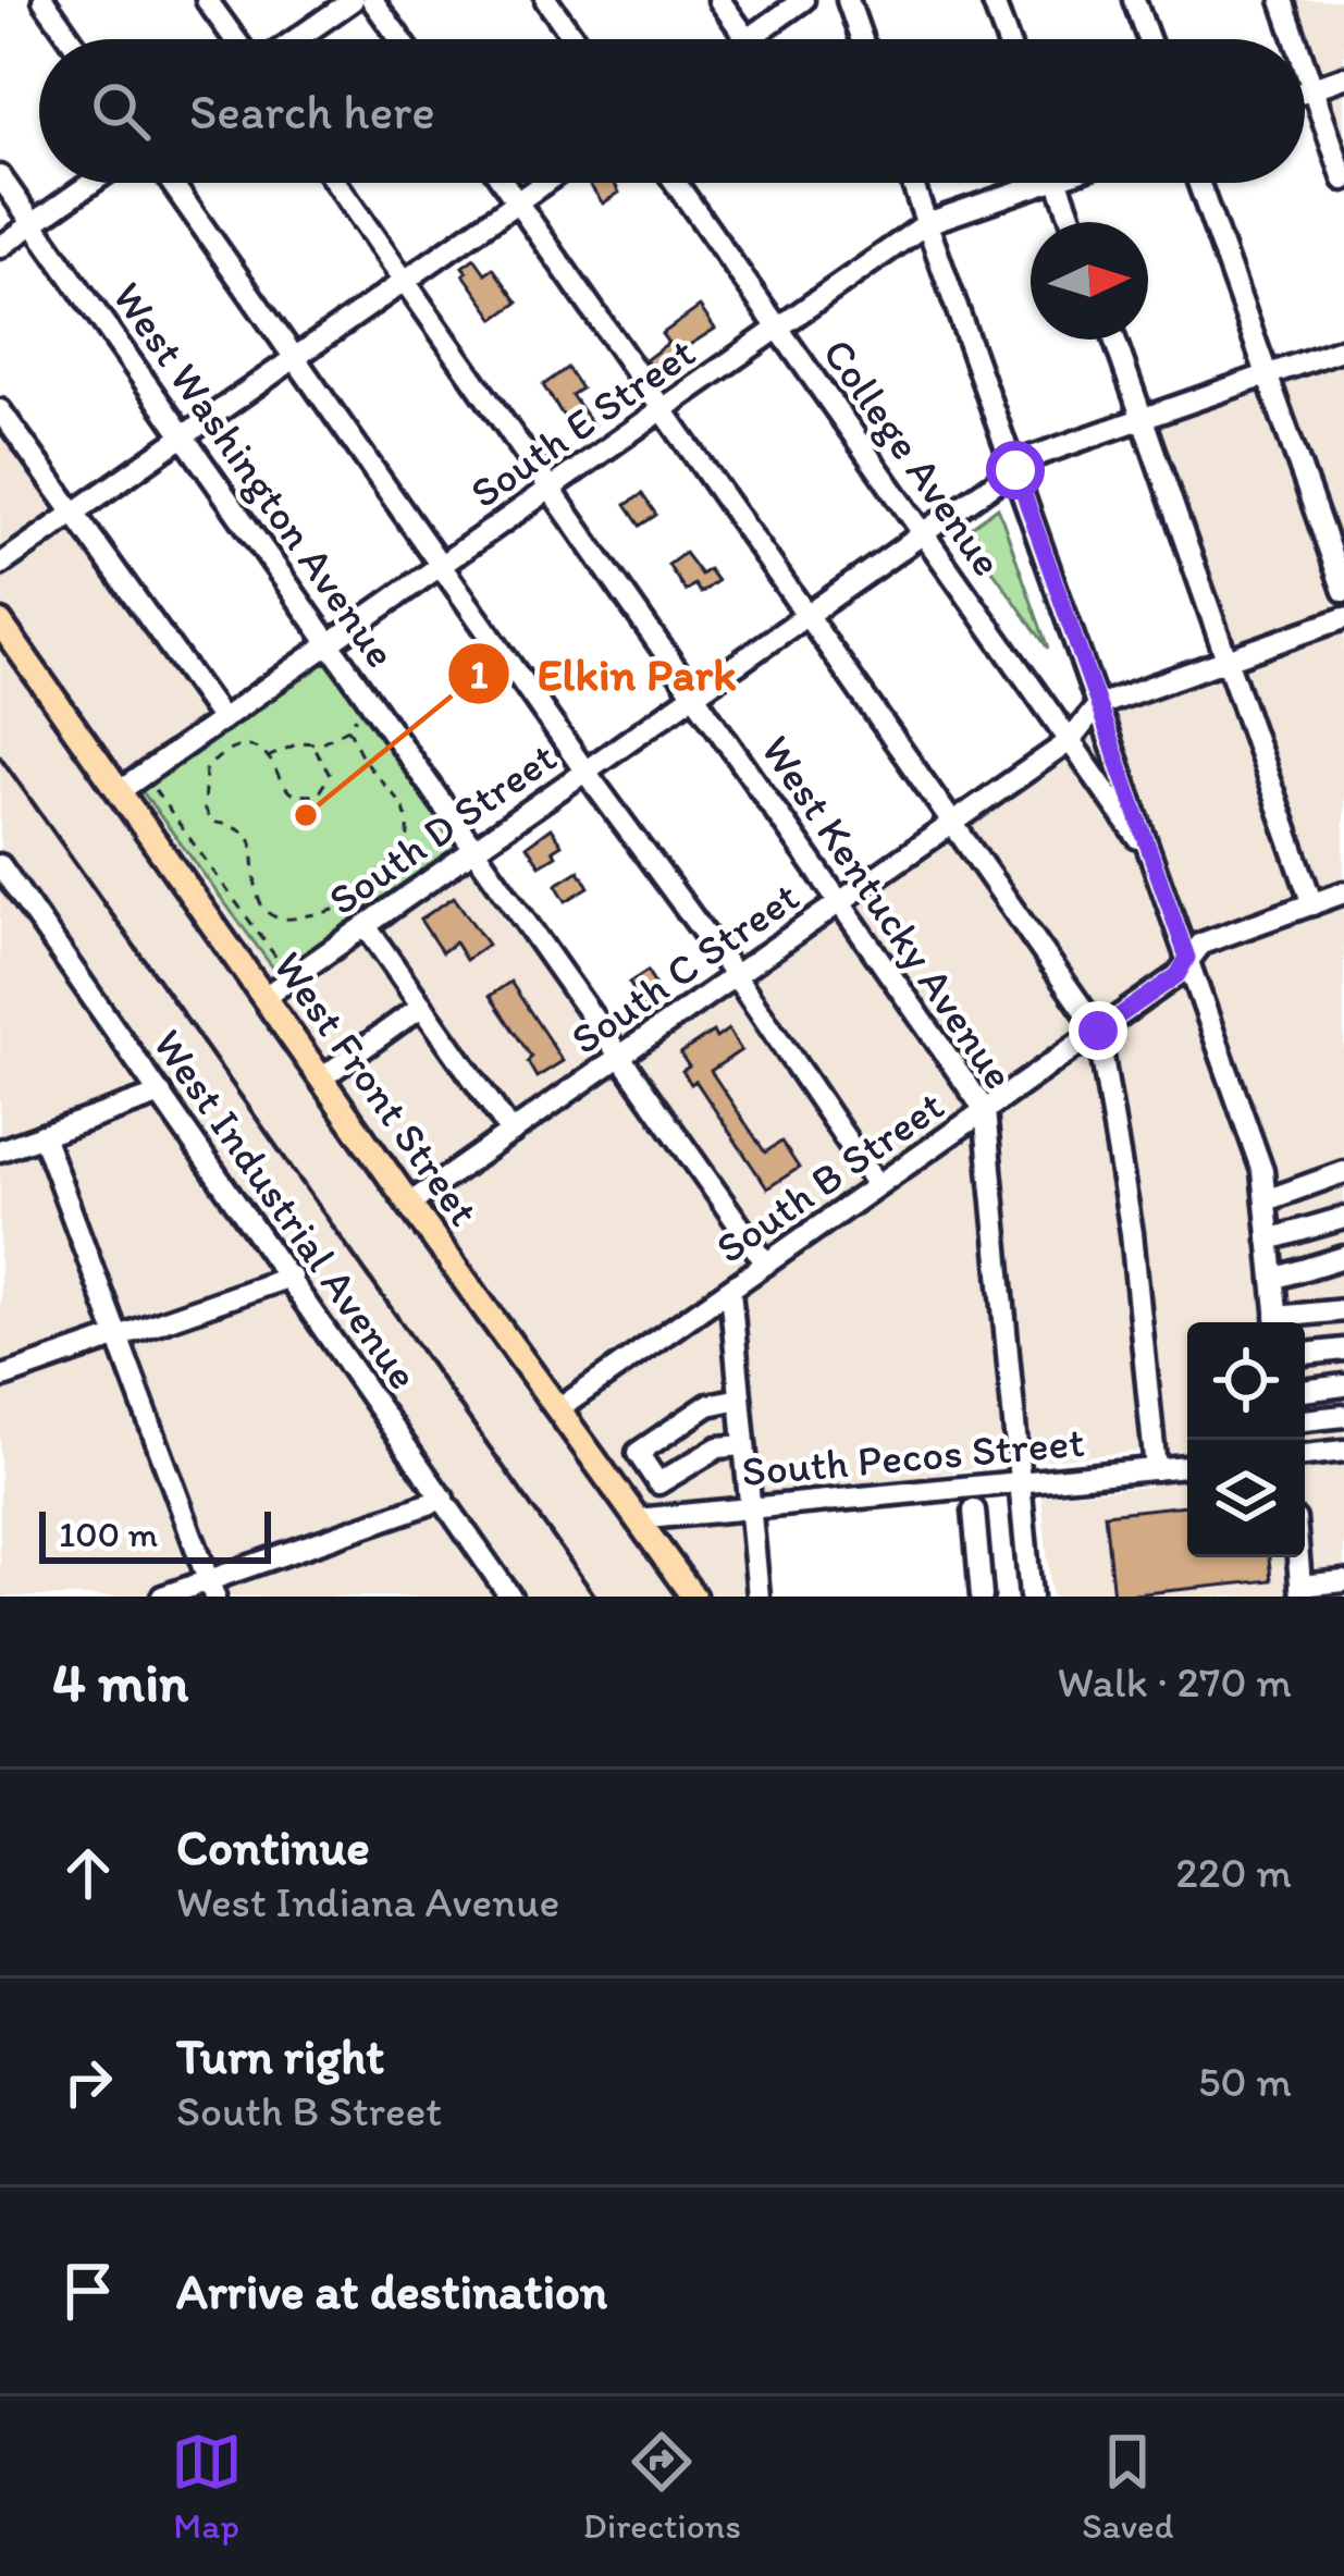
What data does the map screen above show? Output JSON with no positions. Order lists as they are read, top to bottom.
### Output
{
  "streets": {
    "main road": ["West Front Street"],
    "street": [
      "South E Street",
      "College Avenue",
      "West Washington Avenue",
      "South D Street",
      "West Kentucky Avenue",
      "South C Street",
      "South B Street",
      "West Industrial Avenue",
      "South Pecos Street"
    ]
  },
  "crossings": [
    ["South E Street", "College Avenue"],
    ["South E Street", "West Washington Avenue"],
    ["South E Street", "West Kentucky Avenue"],
    ["South E Street", "West Front Street"],
    ["College Avenue", "South D Street"],
    ["College Avenue", "South C Street"],
    ["West Washington Avenue", "South D Street"],
    ["West Washington Avenue", "South C Street"],
    ["West Washington Avenue", "South B Street"],
    ["South D Street", "West Kentucky Avenue"],
    ["South D Street", "West Front Street"],
    ["West Kentucky Avenue", "South C Street"],
    ["West Kentucky Avenue", "South B Street"],
    ["West Kentucky Avenue", "South Pecos Street"],
    ["South C Street", "West Front Street"],
    ["West Front Street", "South B Street"],
    ["West Front Street", "South Pecos Street"]
  ],
  "places": ["Elkin Park"],
  "scale_bar": "100 m",
  "north": "right",
  "page": {
    "search": "Search here",
    "scale": "100 m",
    "heading": ["4 min", "Walk · 270 m"],
    "list": [
      ["Continue", "West Indiana Avenue", "220 m"],
      ["Turn right", "South B Street", "50 m"],
      "Arrive at destination"
    ],
    "nav": ["Map", "Directions", "Saved"]
  }
}
